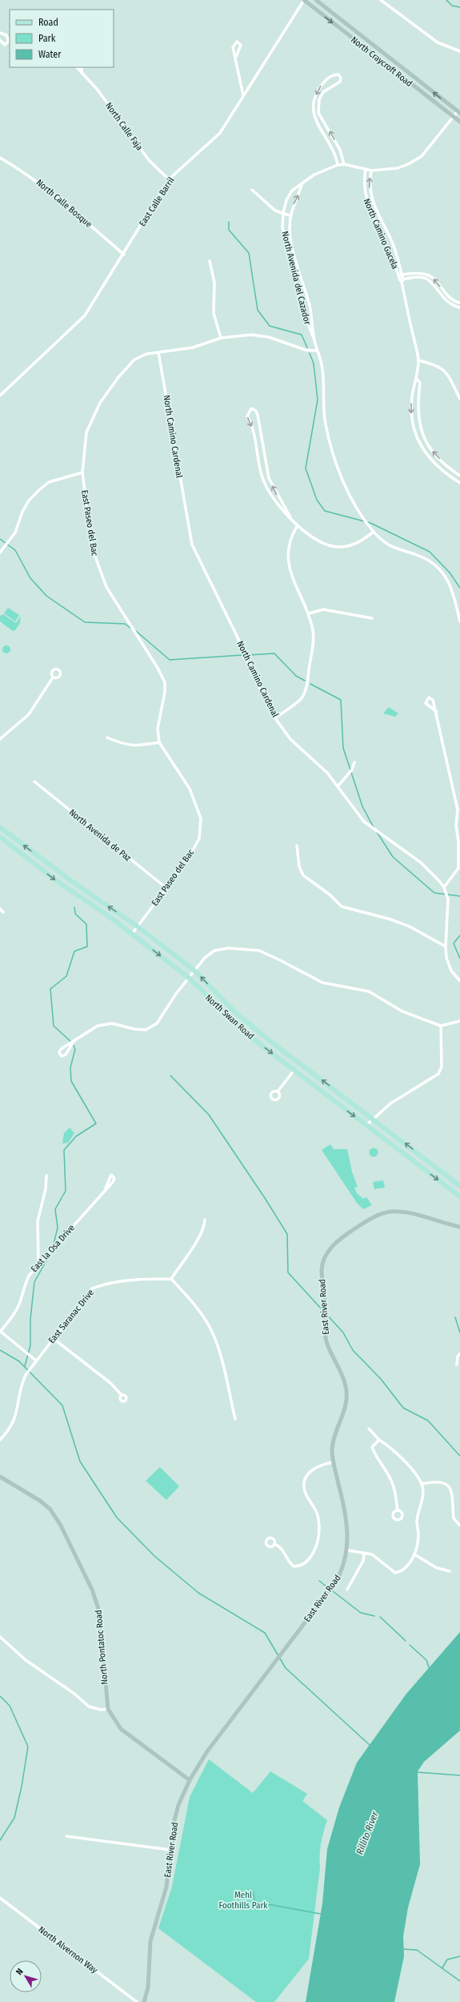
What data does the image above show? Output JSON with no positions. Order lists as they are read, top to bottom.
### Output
{
  "streets": {
    "main road": ["North Swan Road"],
    "street": [
      "North Craycroft Road",
      "North Calle Faja",
      "East Calle Barril",
      "North Calle Bosque",
      "North Camino Gacela",
      "North Avenida del Cazador",
      "North Camino Cardenal",
      "East Paseo del Bac",
      "North Avenida de Paz",
      "East la Osa Drive",
      "East River Road",
      "East Saranac Drive",
      "North Pontatoc Road",
      "North Alvernon Way"
    ]
  },
  "crossings": [
    ["North Craycroft Road", "East Calle Barril"],
    ["North Craycroft Road", "North Avenida del Cazador"],
    ["North Calle Faja", "East Calle Barril"],
    ["East Calle Barril", "North Calle Bosque"],
    ["North Camino Gacela", "North Avenida del Cazador"],
    ["North Avenida del Cazador", "East Paseo del Bac"],
    ["North Camino Cardenal", "East Paseo del Bac"],
    ["East Paseo del Bac", "North Avenida de Paz"],
    ["East Paseo del Bac", "North Swan Road"],
    ["East River Road", "North Pontatoc Road"]
  ],
  "water": ["Rillito River"],
  "parks": ["Mehl Foothills Park"],
  "legend": ["Road", "Park", "Water"],
  "north": "top left"
}
